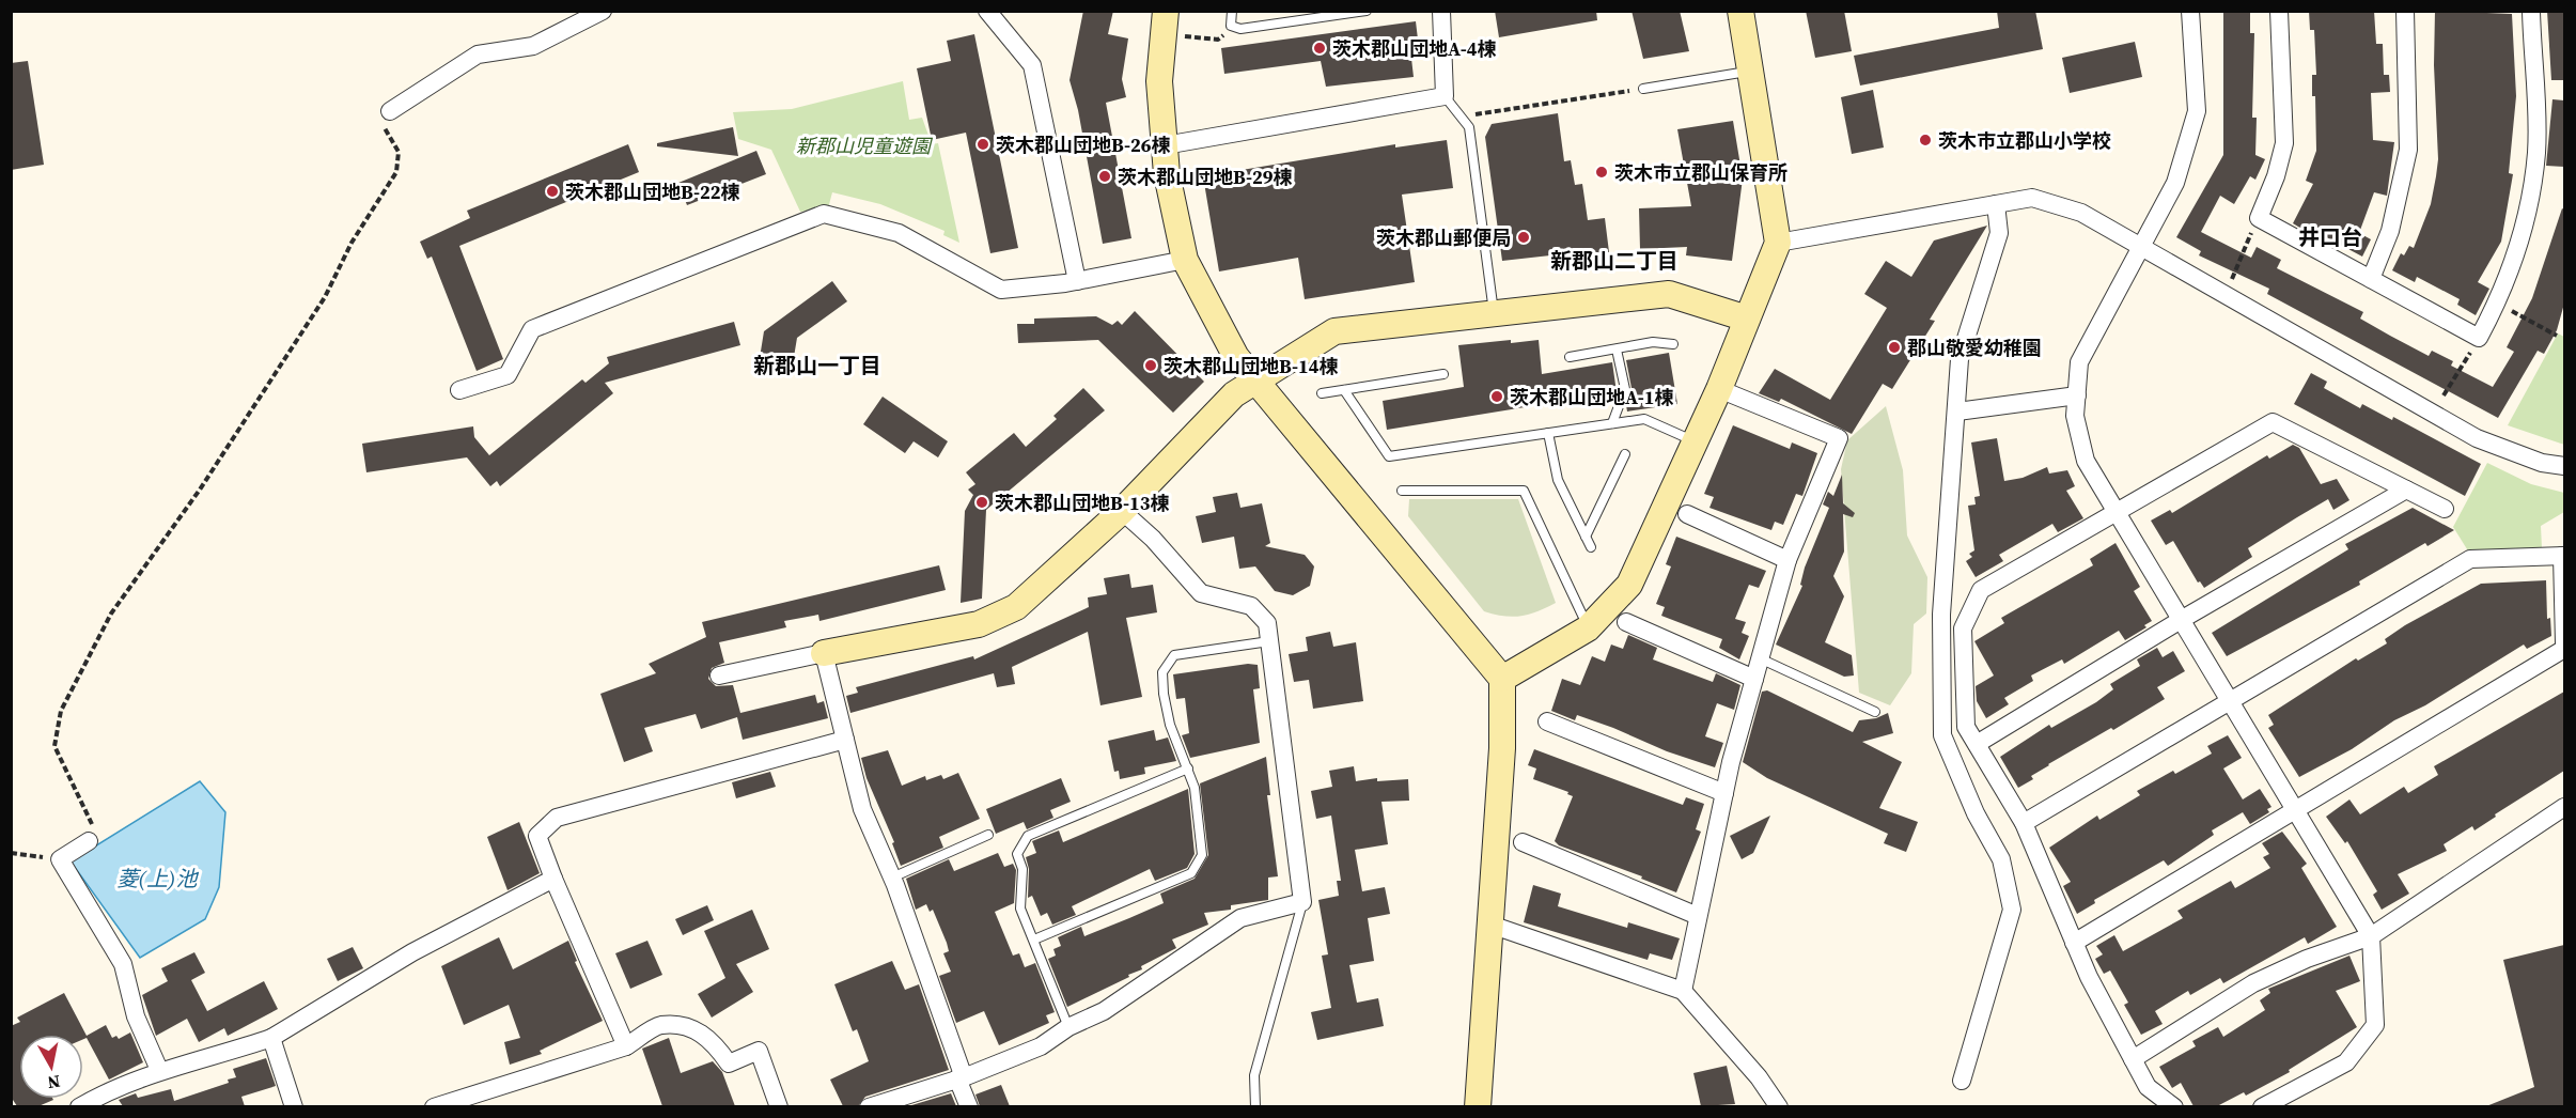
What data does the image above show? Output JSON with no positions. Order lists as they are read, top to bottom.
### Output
{
  "districts": ["井口台", "新郡山二丁目", "新郡山一丁目"],
  "water": ["菱(上)池"],
  "parks": ["新郡山児童遊園"],
  "places": [
    "茨木郡山団地A-4棟",
    "茨木市立郡山小学校",
    "茨木郡山団地B-26棟",
    "茨木市立郡山保育所",
    "茨木郡山団地B-29棟",
    "茨木郡山団地B-22棟",
    "茨木郡山郵便局",
    "郡山敬愛幼稚園",
    "茨木郡山団地B-14棟",
    "茨木郡山団地A-1棟",
    "茨木郡山団地B-13棟"
  ],
  "north": "bottom"
}
